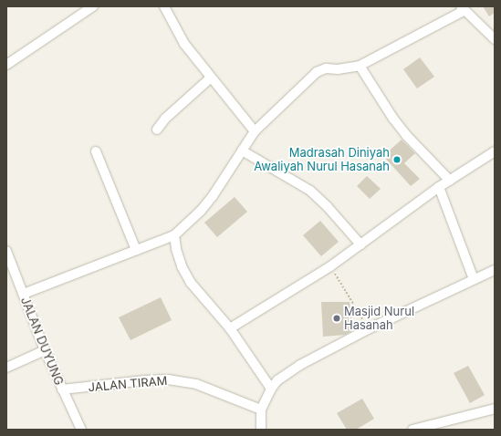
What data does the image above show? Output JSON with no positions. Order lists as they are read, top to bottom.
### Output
{
  "streets": {
    "street": ["JALAN DUYUNG", "JALAN TIRAM"]
  },
  "crossings": [
    ["JALAN DUYUNG", "JALAN TIRAM"]
  ],
  "places": ["Madrasah Diniyah Awaliyah Nurul Hasanah", "Masjid Nurul Hasanah"]
}
